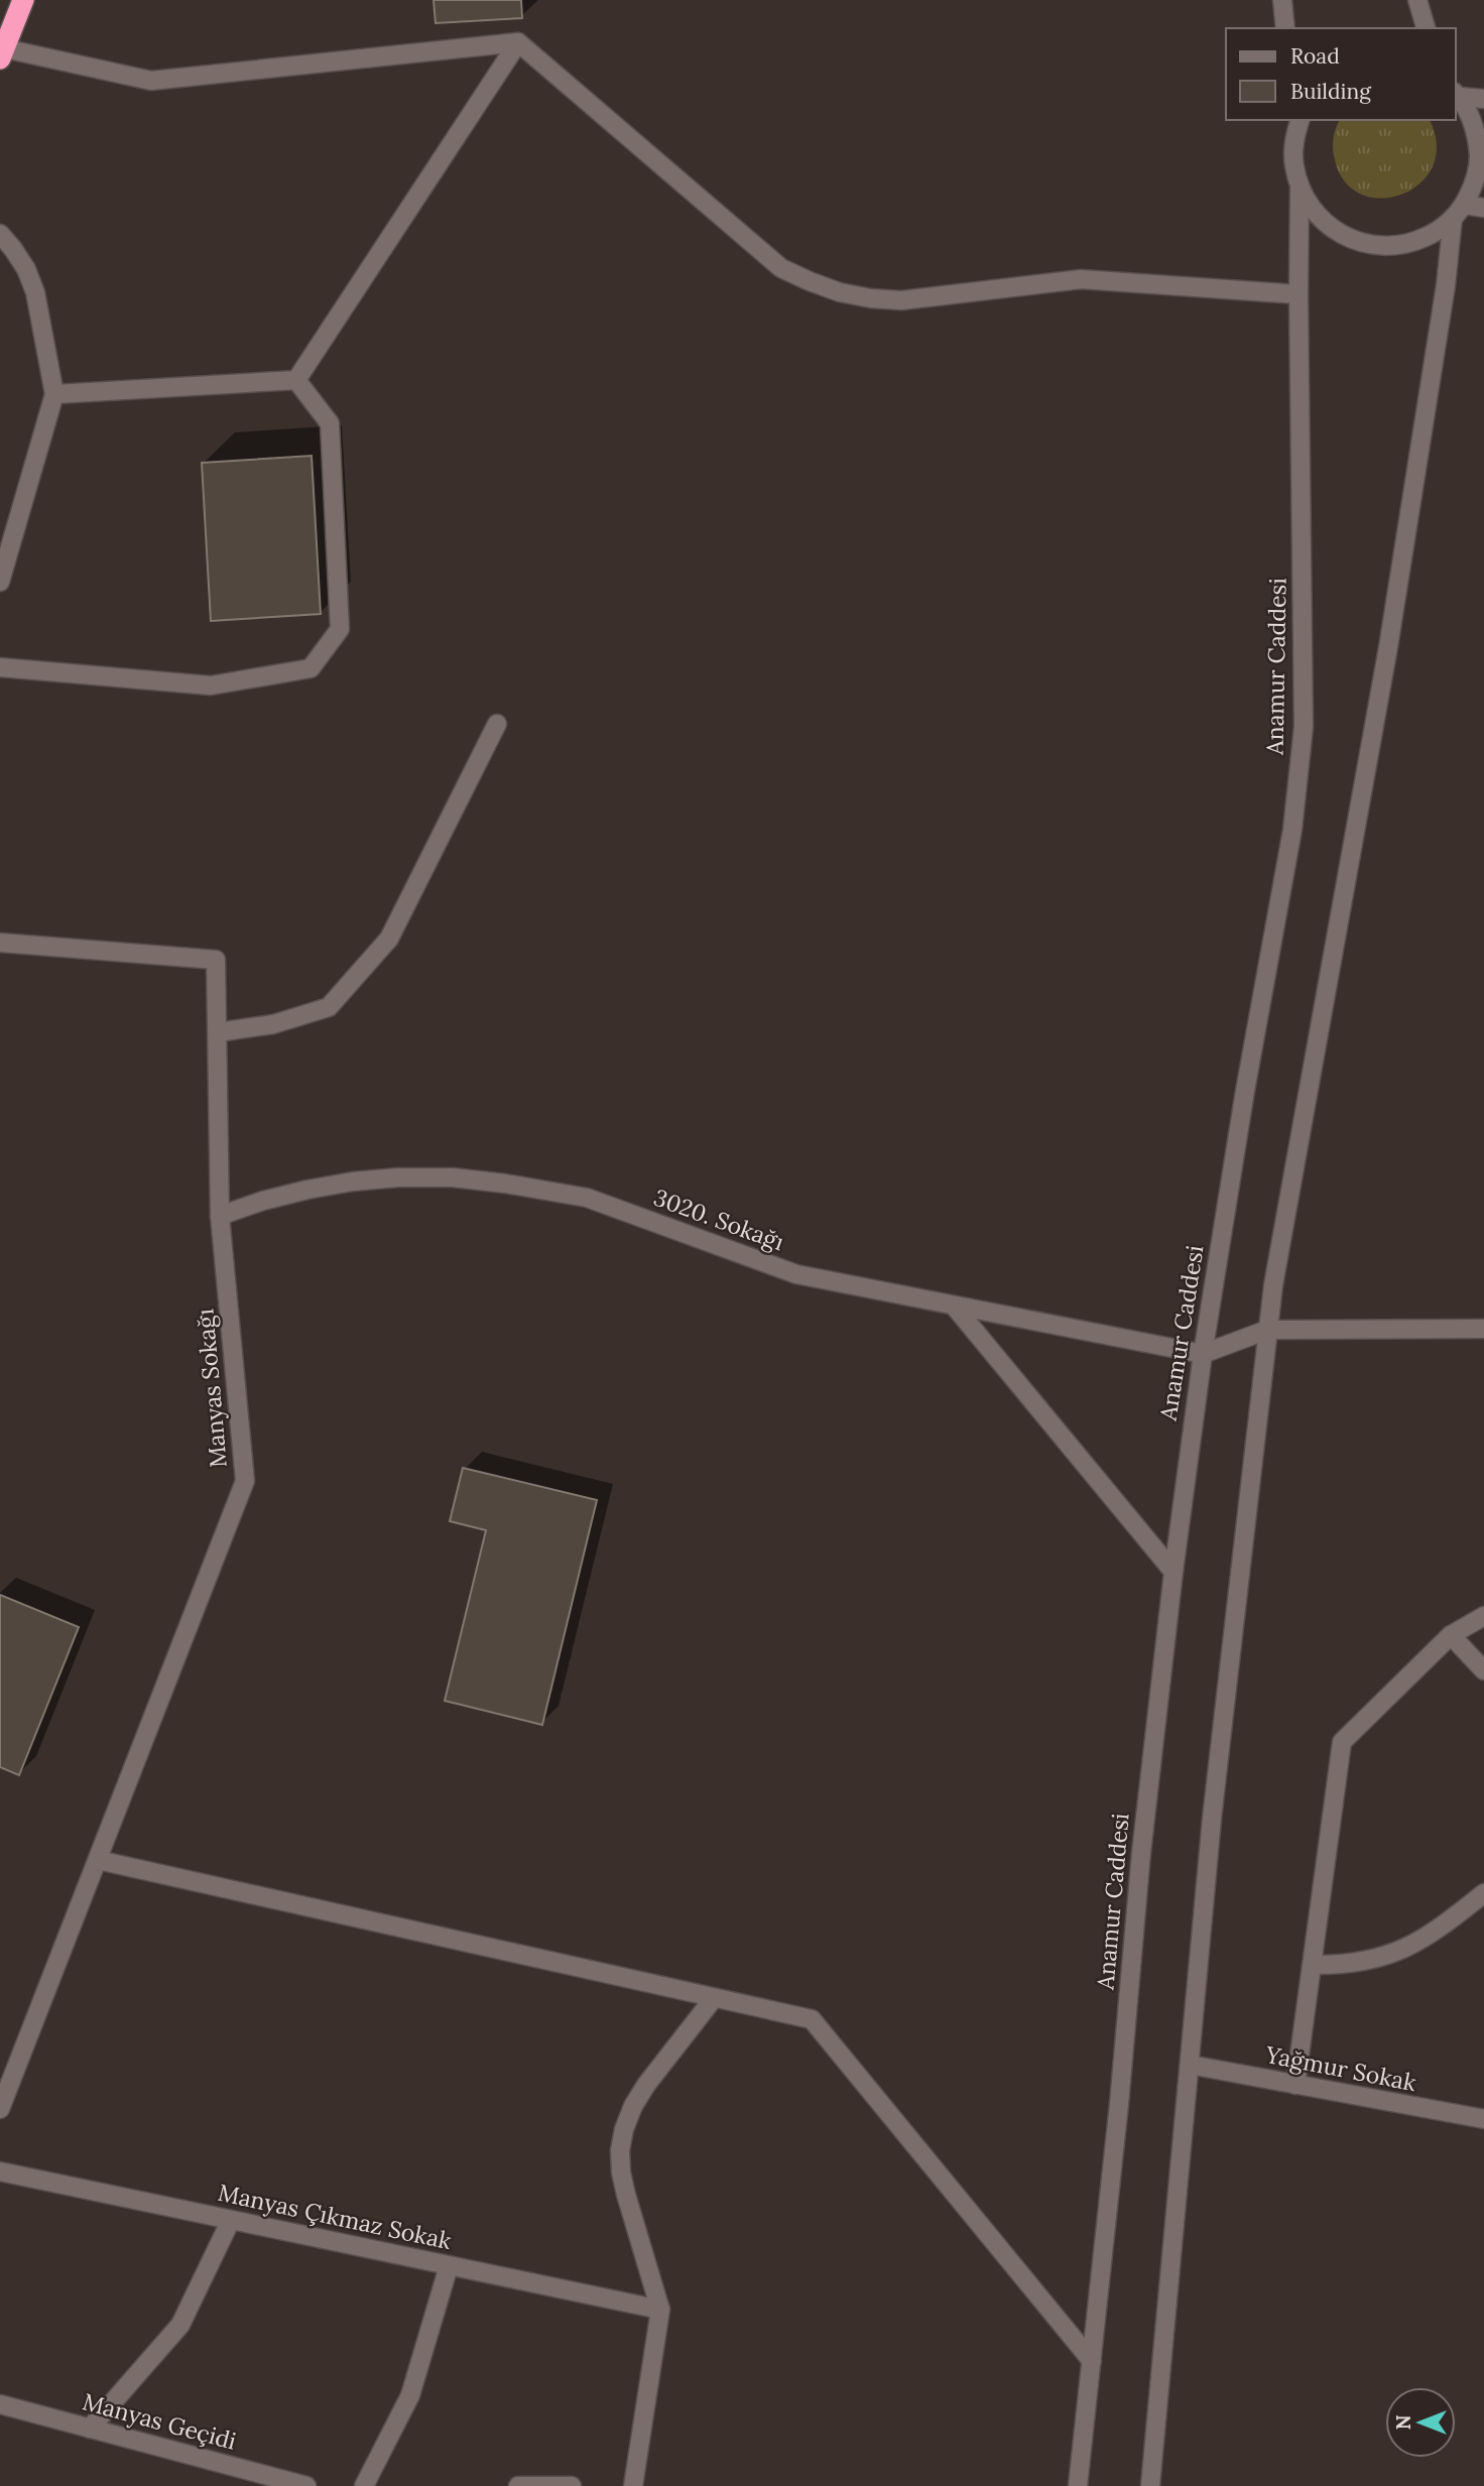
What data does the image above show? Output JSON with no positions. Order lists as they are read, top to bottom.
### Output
{
  "streets": {
    "street": [
      "Anamur Caddesi",
      "3020. Sokağı",
      "Manyas Sokağı",
      "Yağmur Sokak",
      "Manyas Çıkmaz Sokak",
      "Manyas Geçidi"
    ]
  },
  "crossings": [
    ["Anamur Caddesi", "3020. Sokağı"],
    ["3020. Sokağı", "Manyas Sokağı"]
  ],
  "legend": ["Road", "Building"],
  "north": "left"
}
